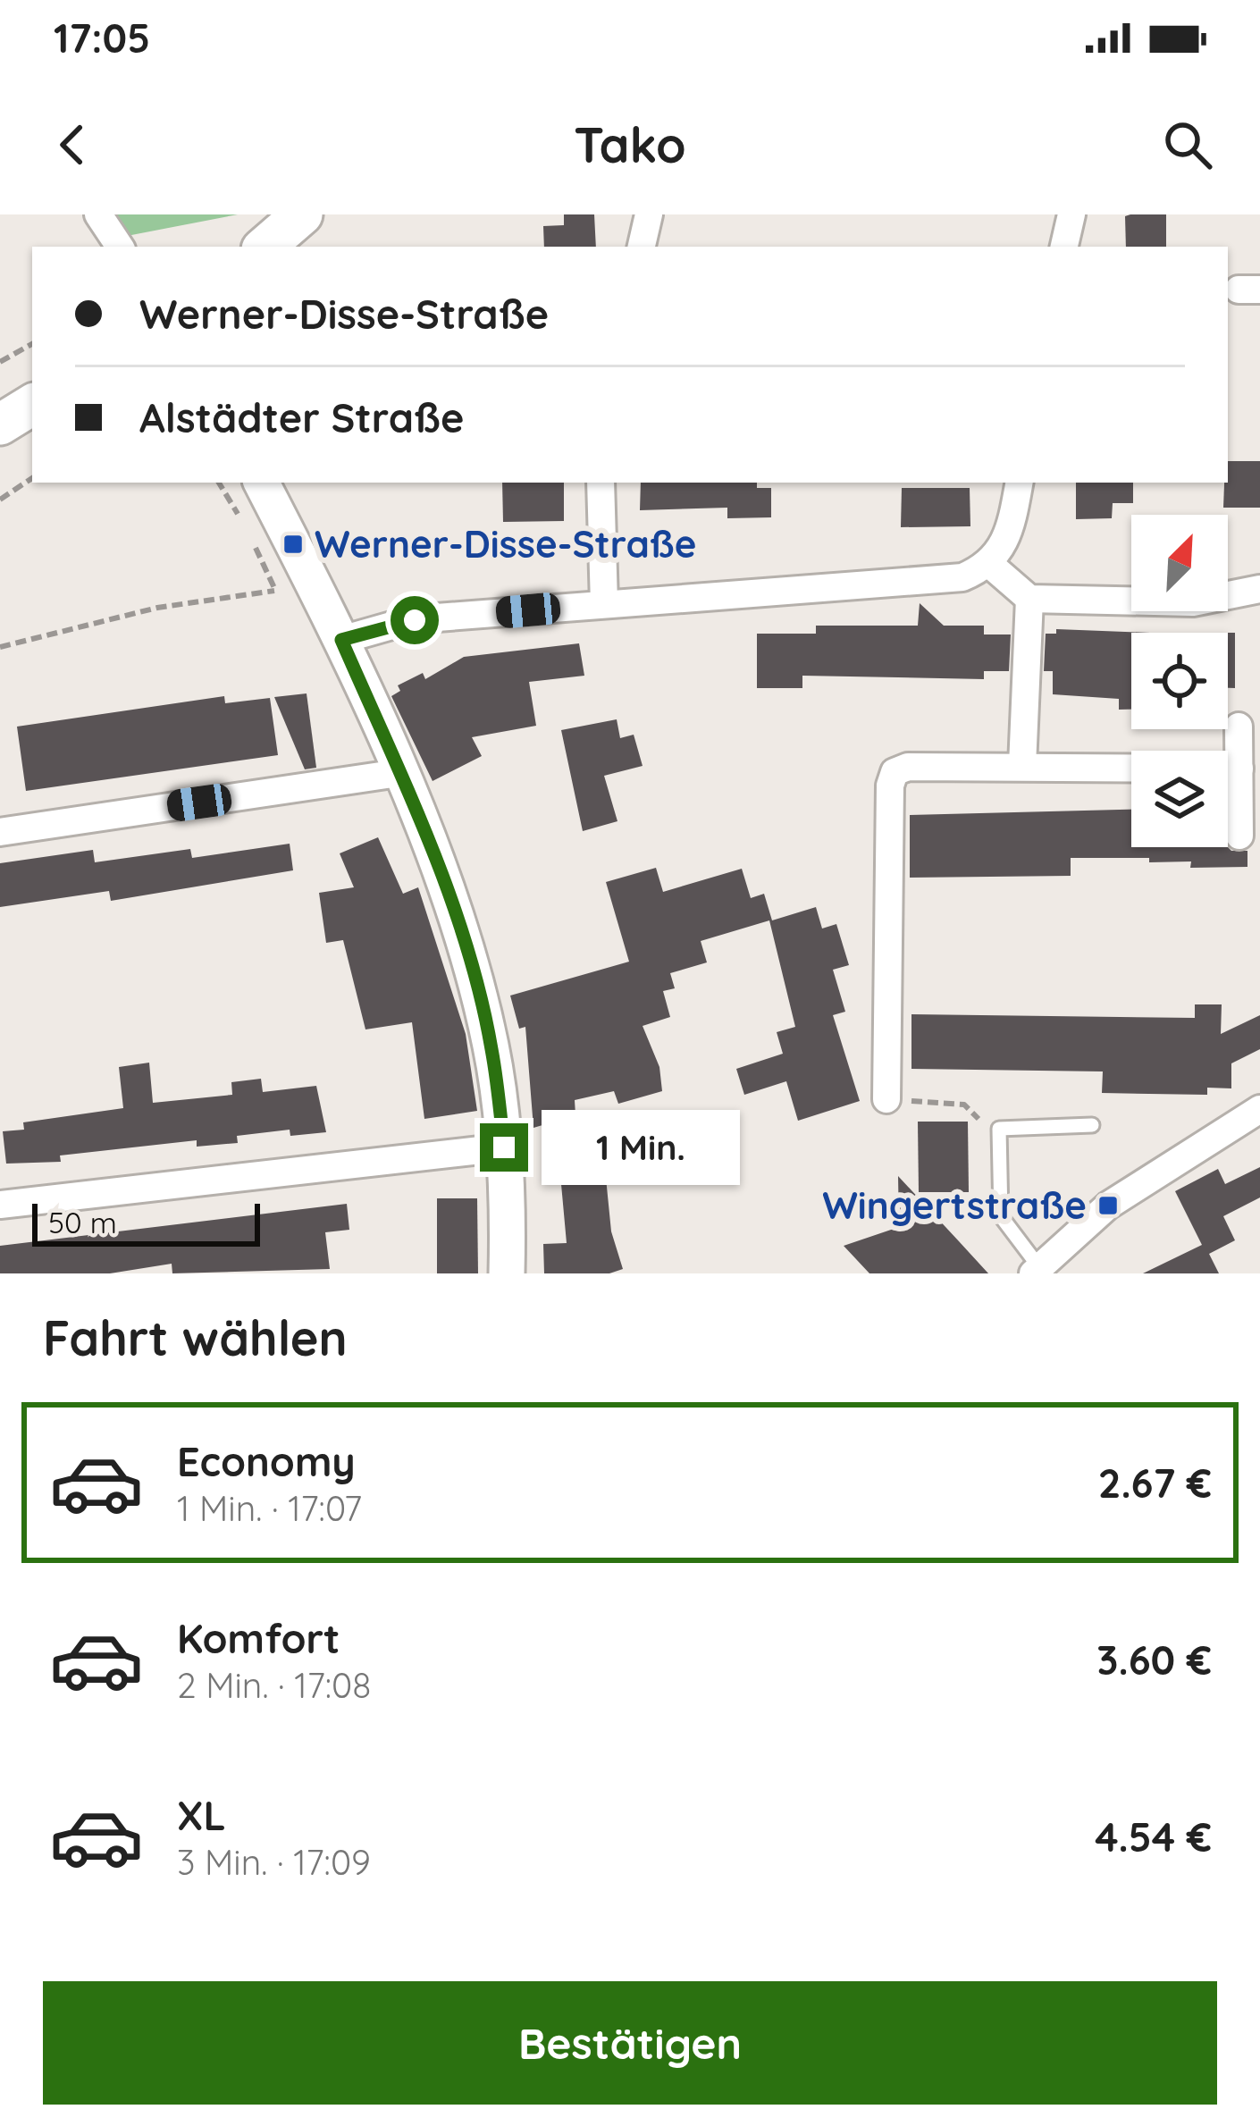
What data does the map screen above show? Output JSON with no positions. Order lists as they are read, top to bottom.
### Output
{
  "places": {
    "transit": ["Werner-Disse-Straße", "Wingertstraße"]
  },
  "scale_bar": "50 m",
  "north": "top right",
  "page": {
    "status": "17:05",
    "header": "Tako",
    "banner": ["Werner-Disse-Straße", "Alstädter Straße"],
    "bubble": "1 Min.",
    "scale": "50 m",
    "heading": "Fahrt wählen",
    "list": [
      {
        "name": "Economy",
        "note": "1 Min. · 17:07",
        "value": "2.67 €"
      },
      {
        "name": "Komfort",
        "note": "2 Min. · 17:08",
        "value": "3.60 €"
      },
      {
        "name": "XL",
        "note": "3 Min. · 17:09",
        "value": "4.54 €"
      }
    ],
    "buttons": "Bestätigen"
  }
}
